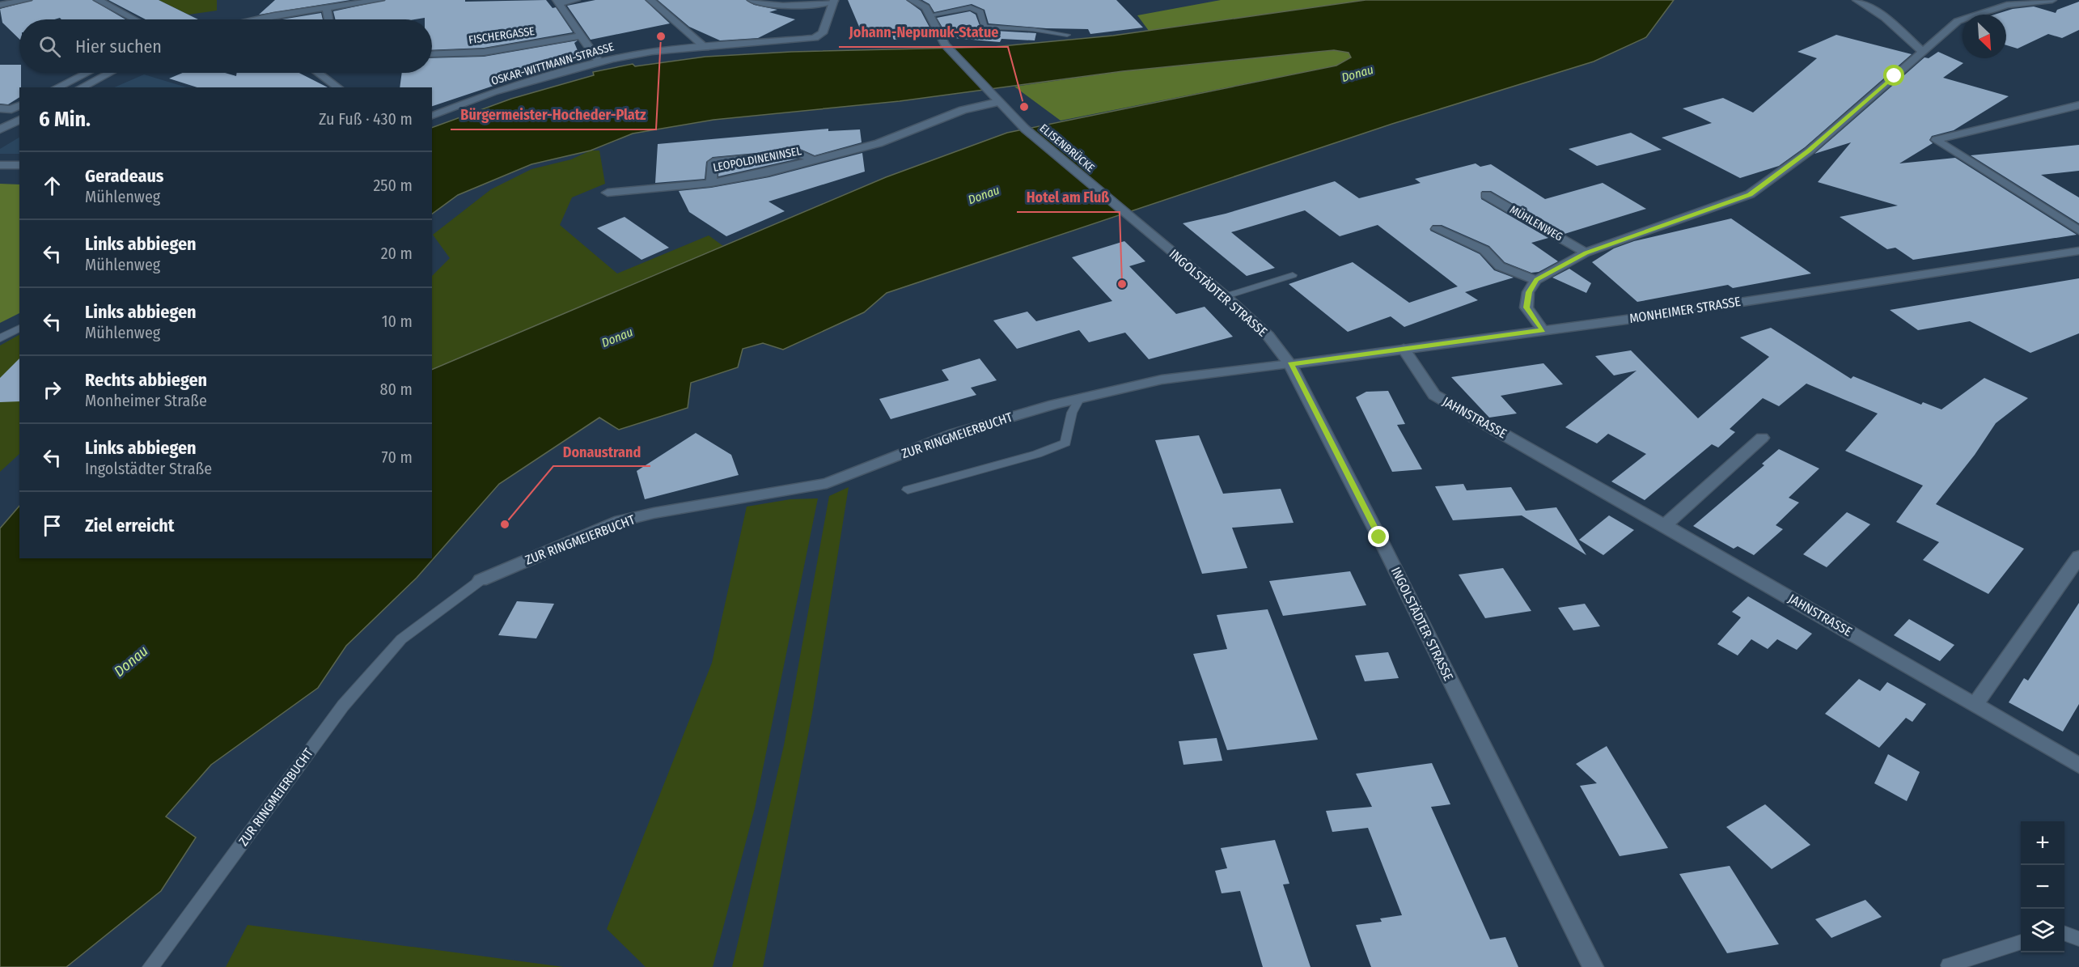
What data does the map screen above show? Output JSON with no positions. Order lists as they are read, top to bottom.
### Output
{
  "streets": {
    "street": [
      "FISCHERGASSE",
      "OSKAR-WITTMANN-STRASSE",
      "ELISENBRÜCKE",
      "LEOPOLDINENINSEL",
      "MÜHLENWEG",
      "INGOLSTÄDTER STRASSE",
      "MONHEIMER STRASSE",
      "JAHNSTRASSE",
      "ZUR RINGMEIERBUCHT"
    ]
  },
  "crossings": [
    ["ELISENBRÜCKE", "LEOPOLDINENINSEL"],
    ["ELISENBRÜCKE", "INGOLSTÄDTER STRASSE"],
    ["INGOLSTÄDTER STRASSE", "MONHEIMER STRASSE"],
    ["INGOLSTÄDTER STRASSE", "ZUR RINGMEIERBUCHT"],
    ["MONHEIMER STRASSE", "JAHNSTRASSE"],
    ["MONHEIMER STRASSE", "ZUR RINGMEIERBUCHT"]
  ],
  "water": ["Donau"],
  "places": [
    "Bürgermeister-Hocheder-Platz",
    "Johann-Nepumuk-Statue",
    "Hotel am Fluß",
    "Donaustrand"
  ],
  "north": "bottom right",
  "page": {
    "search": "Hier suchen",
    "heading": ["6 Min.", "Zu Fuß · 430 m"],
    "list": [
      ["Geradeaus", "Mühlenweg", "250 m"],
      ["Links abbiegen", "Mühlenweg", "20 m"],
      ["Links abbiegen", "Mühlenweg", "10 m"],
      ["Rechts abbiegen", "Monheimer Straße", "80 m"],
      ["Links abbiegen", "Ingolstädter Straße", "70 m"],
      "Ziel erreicht"
    ],
    "map_buttons": ["+", "−"]
  }
}
